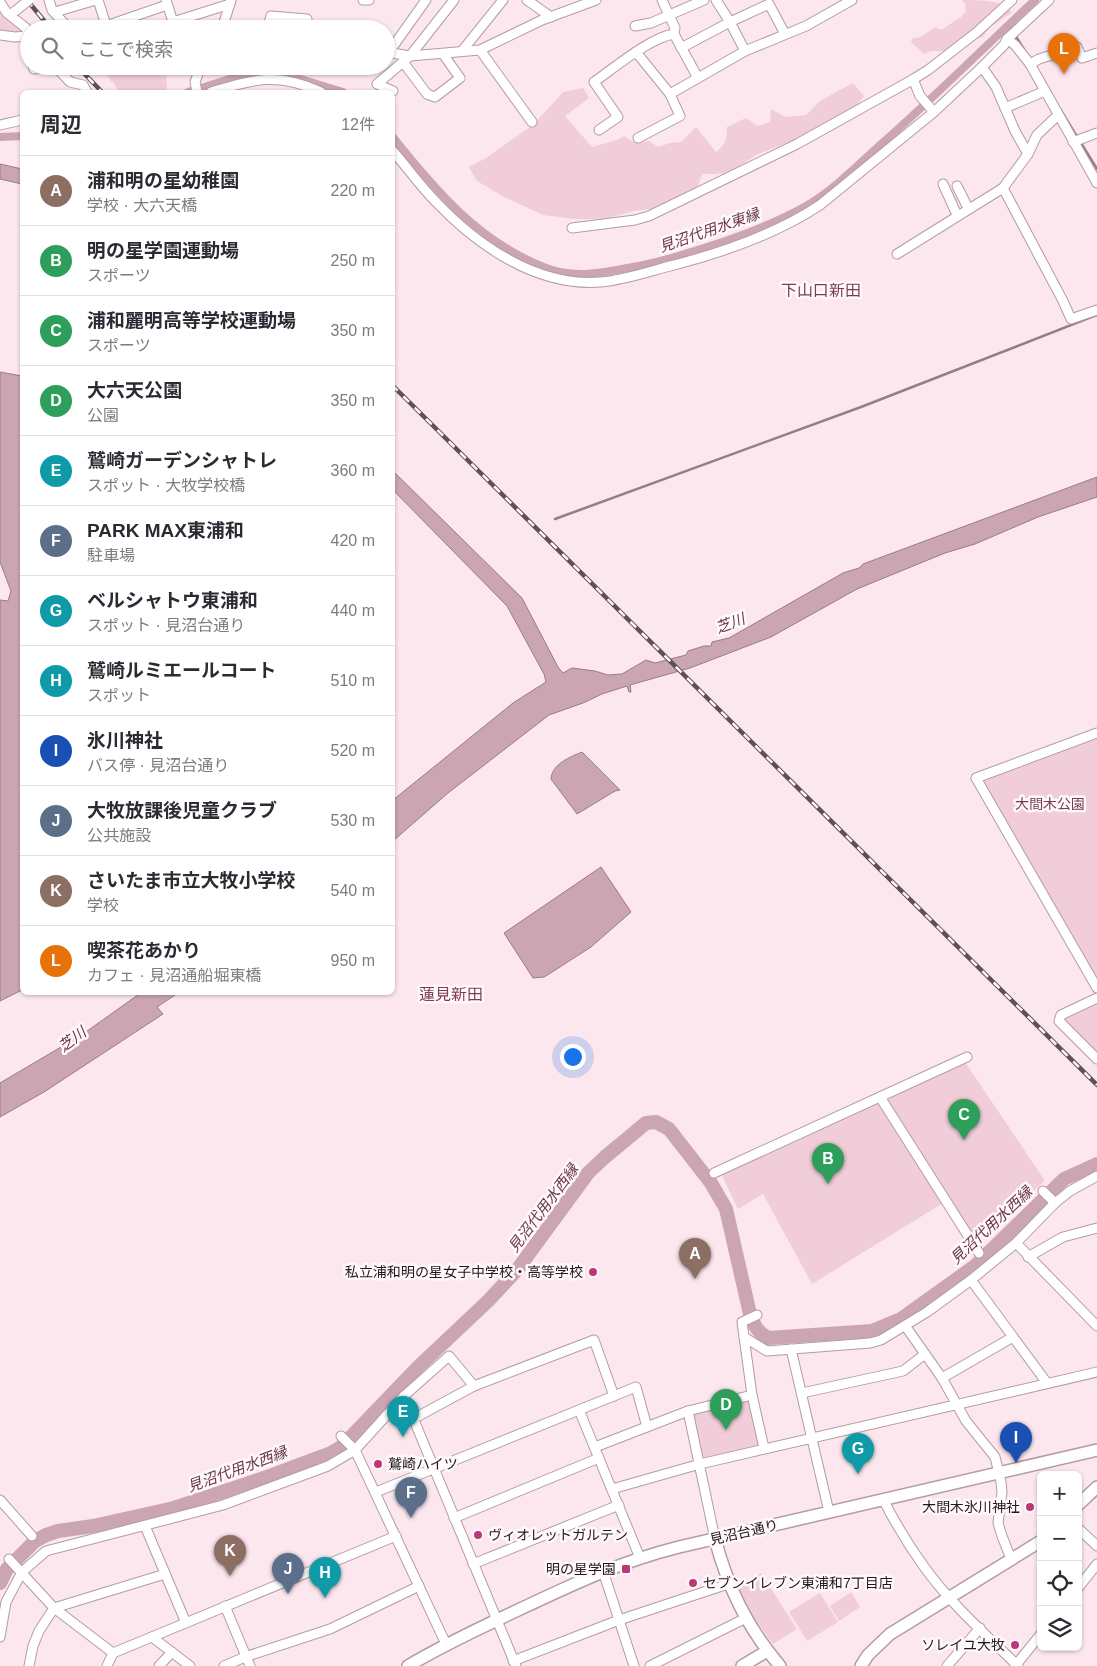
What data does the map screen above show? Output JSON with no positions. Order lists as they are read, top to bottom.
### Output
{
  "streets": {
    "street": ["見沼台通り"]
  },
  "districts": ["下山口新田", "蓮見新田"],
  "water": ["見沼代用水東縁", "芝川", "見沼代用水西縁"],
  "parks": ["大間木公園"],
  "places": {
    "other": [
      "私立浦和明の星女子中学校・高等学校",
      "鷲崎ハイツ",
      "大間木氷川神社",
      "ヴィオレットガルテン",
      "セブンイレブン東浦和7丁目店",
      "ソレイユ大牧"
    ],
    "transit": ["明の星学園"]
  },
  "page": {
    "search": "ここで検索",
    "pins": [
      "L",
      "C",
      "B",
      "A",
      "D",
      "E",
      "I",
      "G",
      "F",
      "K",
      "J",
      "H"
    ],
    "heading": ["周辺", "12件"],
    "list": [
      {
        "mark": "A",
        "name": "浦和明の星幼稚園",
        "note": "学校 · 大六天橋",
        "value": "220 m"
      },
      {
        "mark": "B",
        "name": "明の星学園運動場",
        "note": "スポーツ",
        "value": "250 m"
      },
      {
        "mark": "C",
        "name": "浦和麗明高等学校運動場",
        "note": "スポーツ",
        "value": "350 m"
      },
      {
        "mark": "D",
        "name": "大六天公園",
        "note": "公園",
        "value": "350 m"
      },
      {
        "mark": "E",
        "name": "鷲崎ガーデンシャトレ",
        "note": "スポット · 大牧学校橋",
        "value": "360 m"
      },
      {
        "mark": "F",
        "name": "PARK MAX東浦和",
        "note": "駐車場",
        "value": "420 m"
      },
      {
        "mark": "G",
        "name": "ベルシャトウ東浦和",
        "note": "スポット · 見沼台通り",
        "value": "440 m"
      },
      {
        "mark": "H",
        "name": "鷲崎ルミエールコート",
        "note": "スポット",
        "value": "510 m"
      },
      {
        "mark": "I",
        "name": "氷川神社",
        "note": "バス停 · 見沼台通り",
        "value": "520 m"
      },
      {
        "mark": "J",
        "name": "大牧放課後児童クラブ",
        "note": "公共施設",
        "value": "530 m"
      },
      {
        "mark": "K",
        "name": "さいたま市立大牧小学校",
        "note": "学校",
        "value": "540 m"
      },
      {
        "mark": "L",
        "name": "喫茶花あかり",
        "note": "カフェ · 見沼通船堀東橋",
        "value": "950 m"
      }
    ],
    "map_buttons": ["+", "−"]
  }
}
